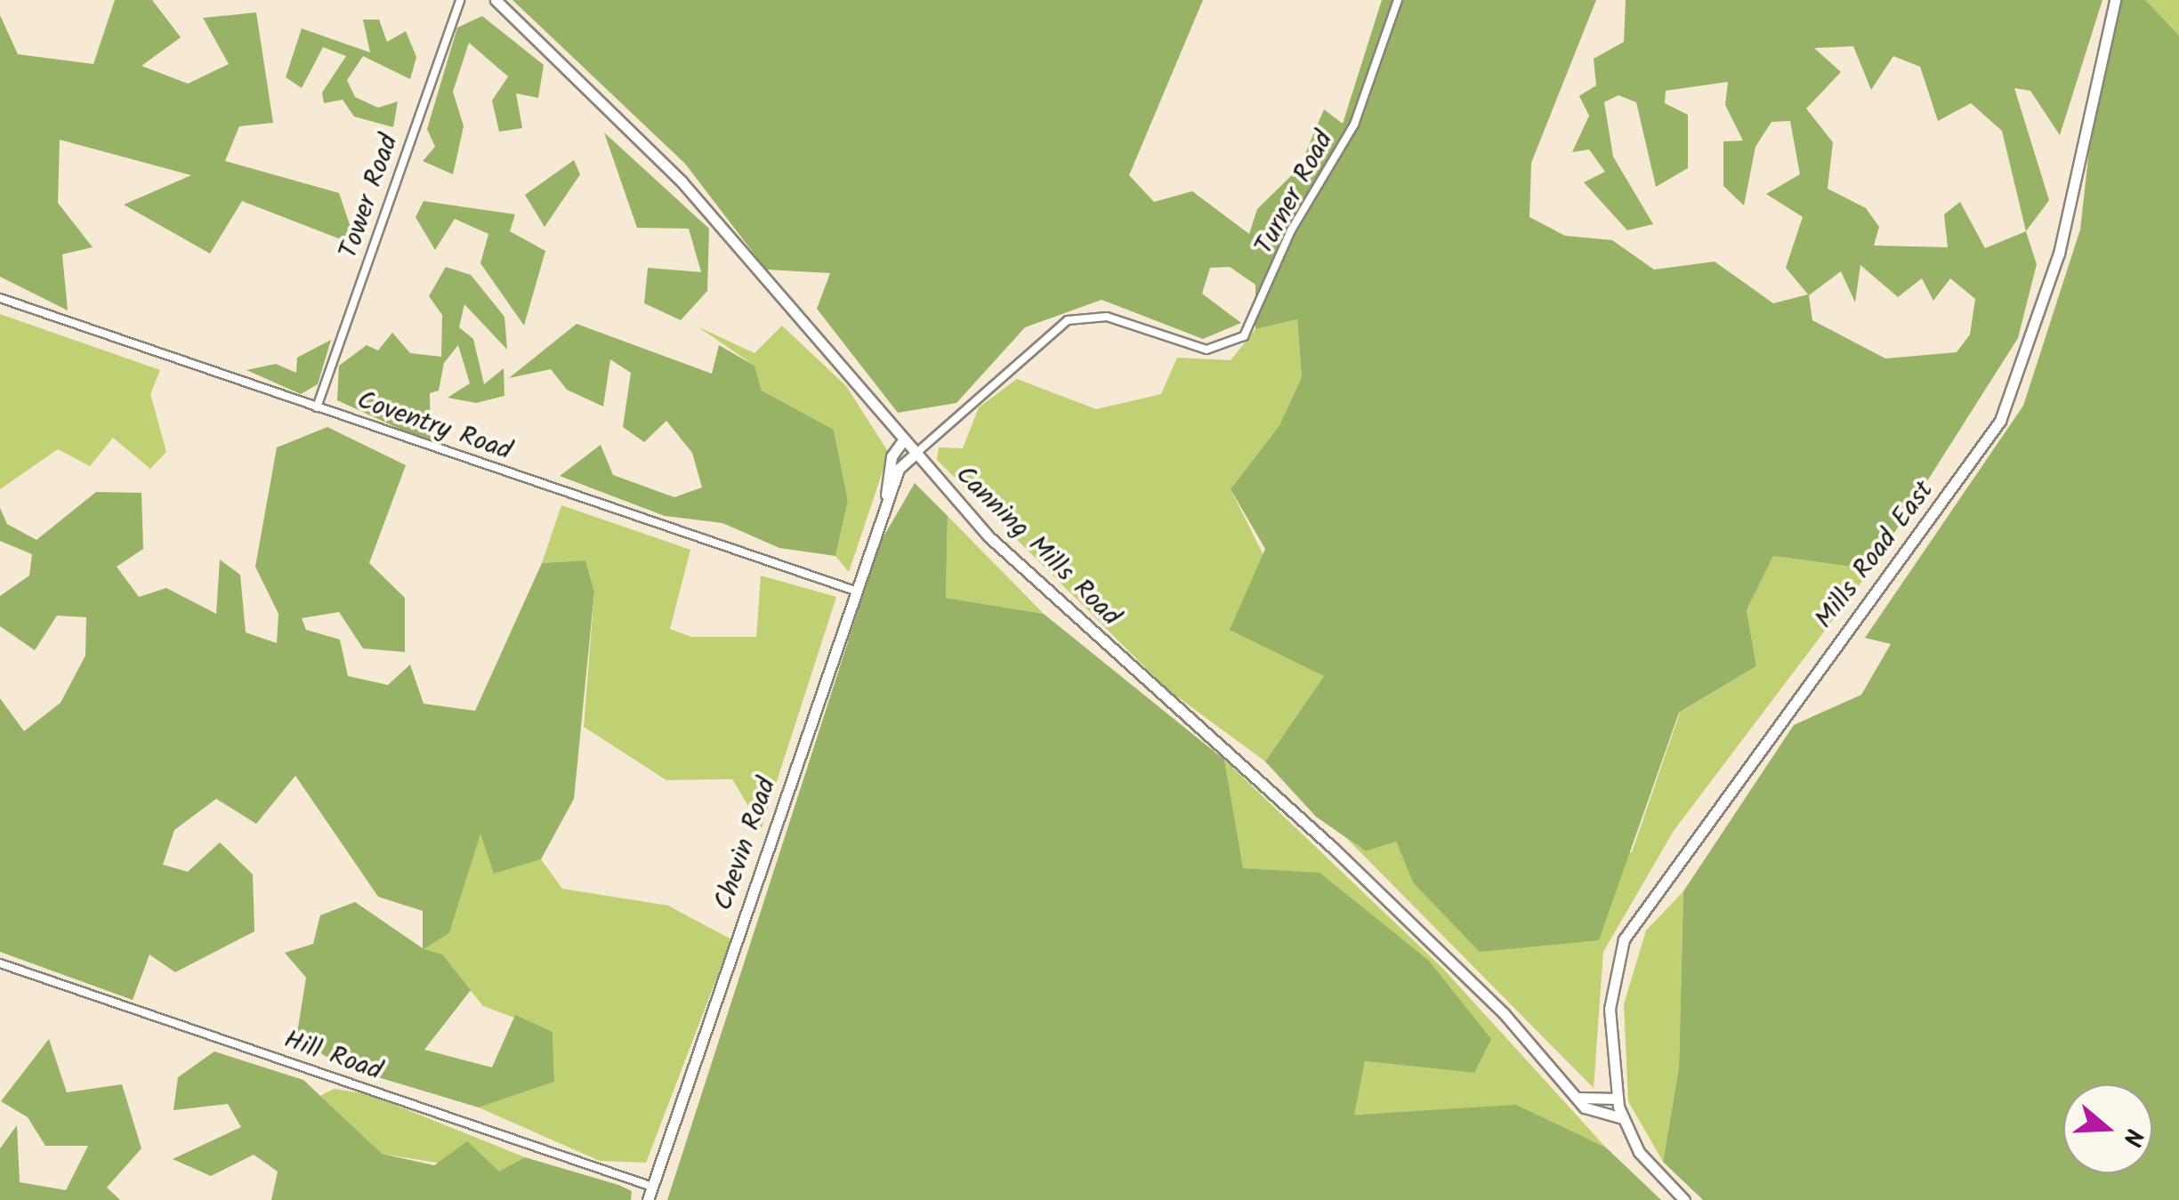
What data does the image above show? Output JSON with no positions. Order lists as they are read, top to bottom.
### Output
{
  "streets": {
    "main road": ["Canning Mills Road", "Mills Road East", "Chevin Road"],
    "street": [
      "Turner Road",
      "Tower Road",
      "Coventry Road",
      "Hill Road"
    ]
  },
  "crossings": [
    ["Turner Road", "Canning Mills Road"],
    ["Turner Road", "Chevin Road"],
    ["Tower Road", "Coventry Road"],
    ["Coventry Road", "Chevin Road"],
    ["Canning Mills Road", "Chevin Road"],
    ["Chevin Road", "Hill Road"]
  ],
  "north": "right"
}
